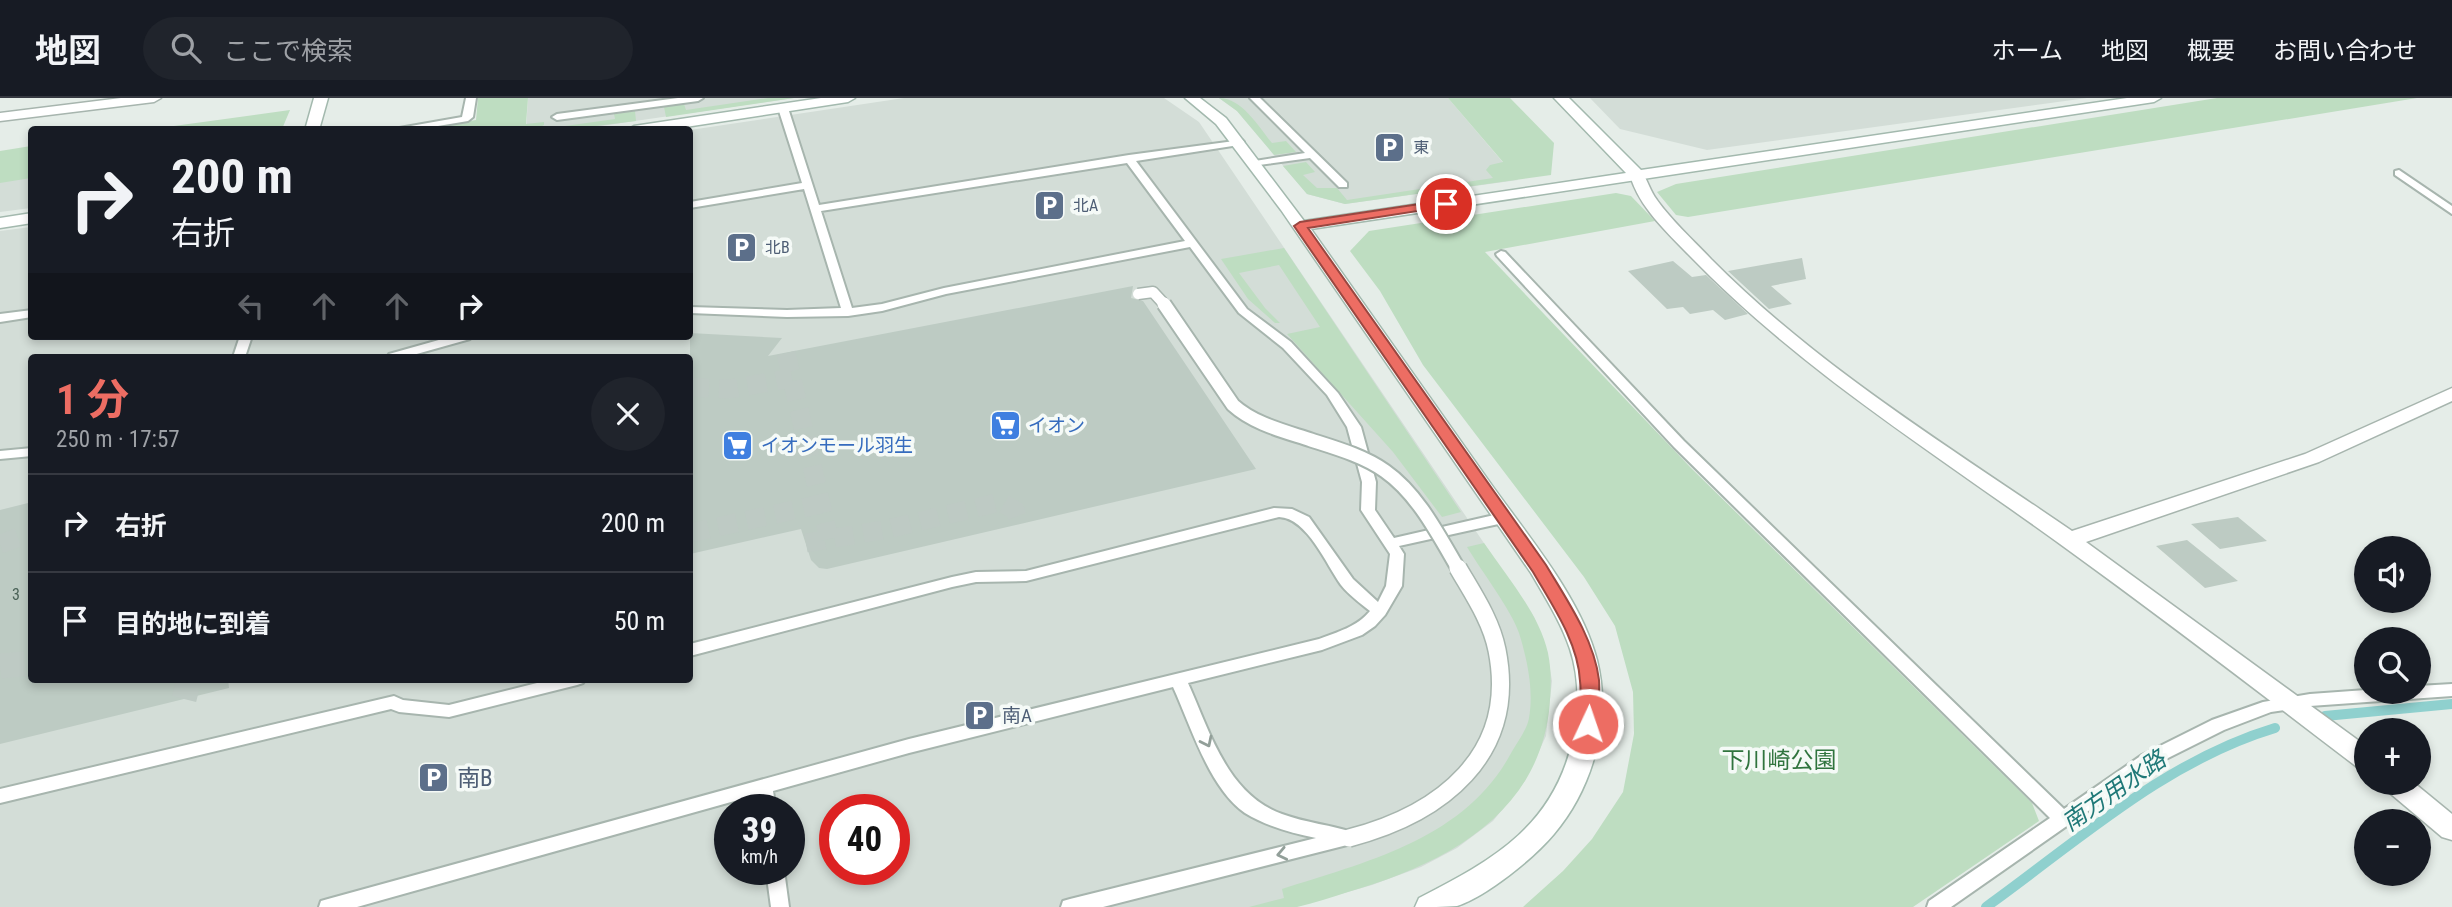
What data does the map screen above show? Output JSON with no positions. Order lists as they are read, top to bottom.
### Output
{
  "water": ["南方用水路"],
  "parks": ["下川崎公園"],
  "places": {
    "parking": [
      "東",
      "北A",
      "北B",
      "南A",
      "南B"
    ],
    "supermarket": ["イオン", "イオンモール羽生"]
  },
  "house_numbers": ["3"],
  "page": {
    "header": "地図",
    "search": "ここで検索",
    "nav": [
      "ホーム",
      "地図",
      "概要",
      "お問い合わせ"
    ],
    "turn": ["200 m", "右折"],
    "heading": ["1 分", "250 m · 17:57"],
    "list": [
      {
        "name": "右折",
        "value": "200 m"
      },
      {
        "name": "目的地に到着",
        "value": "50 m"
      }
    ],
    "map_buttons": ["+", "−"],
    "speed": "39 km/h",
    "limit": "40"
  }
}
